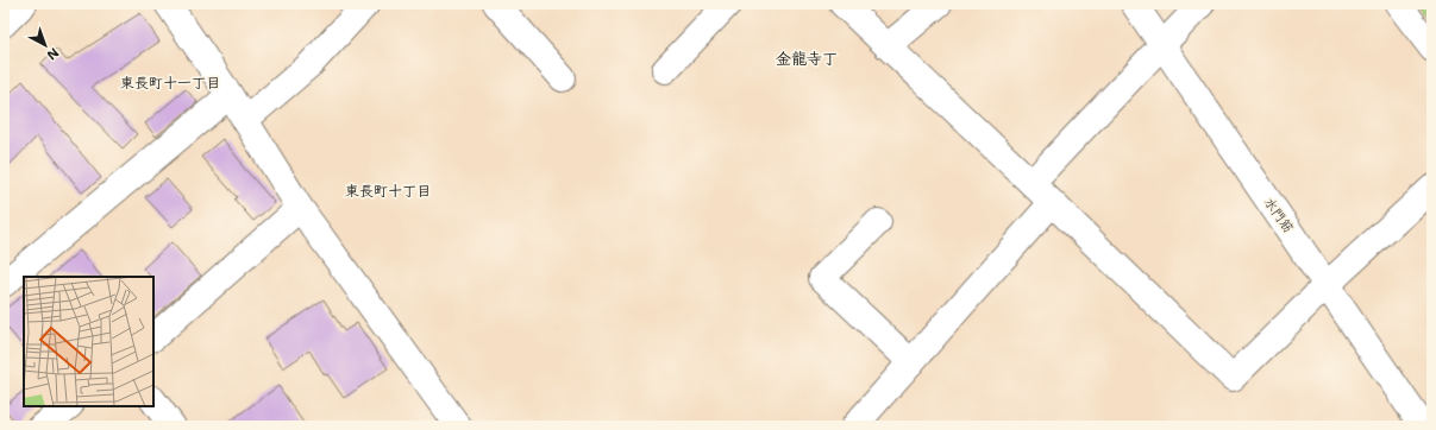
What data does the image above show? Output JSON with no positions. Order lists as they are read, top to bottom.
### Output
{
  "streets": {
    "street": ["水門筋"]
  },
  "districts": ["金龍寺丁", "東長町十一丁目", "東長町十丁目"],
  "north": "bottom right"
}
